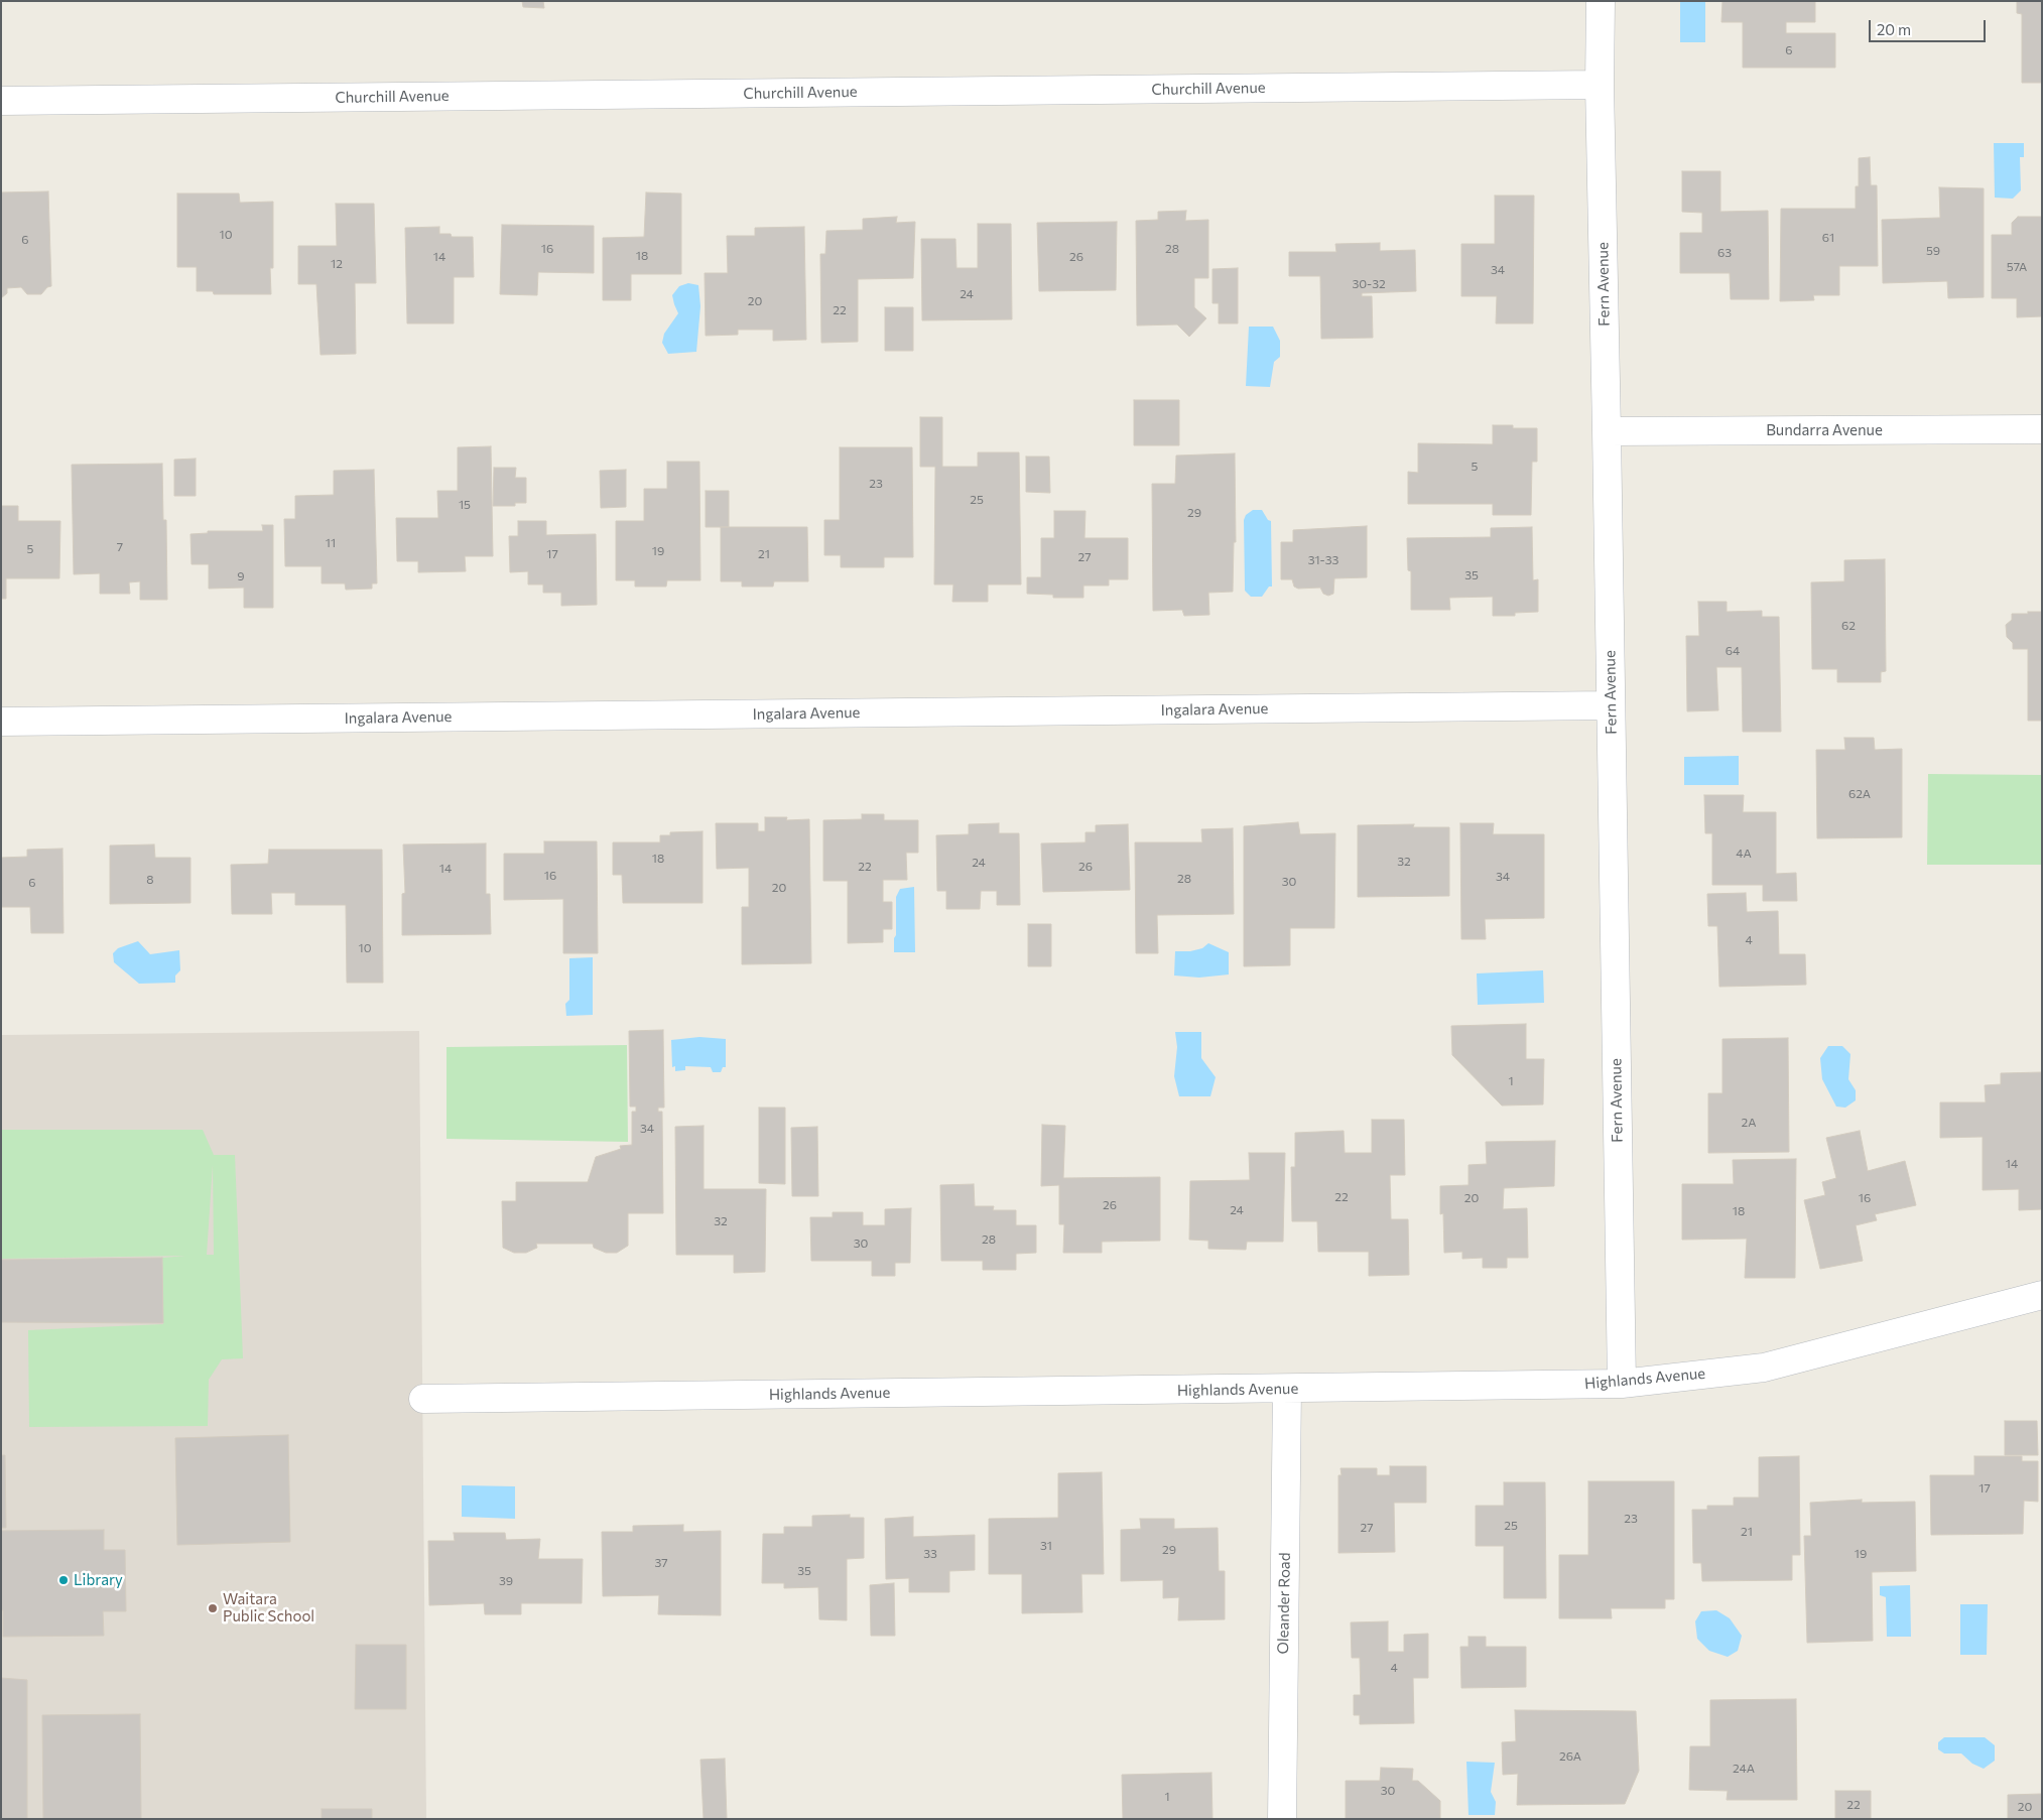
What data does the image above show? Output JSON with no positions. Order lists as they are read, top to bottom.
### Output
{
  "streets": {
    "street": [
      "Churchill Avenue",
      "Fern Avenue",
      "Bundarra Avenue",
      "Ingalara Avenue",
      "Highlands Avenue",
      "Oleander Road"
    ]
  },
  "crossings": [
    ["Churchill Avenue", "Fern Avenue"],
    ["Fern Avenue", "Bundarra Avenue"],
    ["Fern Avenue", "Ingalara Avenue"],
    ["Fern Avenue", "Highlands Avenue"],
    ["Highlands Avenue", "Oleander Road"]
  ],
  "places": ["Library", "Waitara Public School"],
  "house_numbers": [
    "6",
    "10",
    "61",
    "6",
    "16",
    "28",
    "59",
    "63",
    "18",
    "14",
    "26",
    "12",
    "57A",
    "34",
    "30-32",
    "24",
    "20",
    "22",
    "5",
    "23",
    "25",
    "15",
    "29",
    "11",
    "7",
    "5",
    "19",
    "17",
    "21",
    "27",
    "31-33",
    "35",
    "9",
    "62",
    "64",
    "62A",
    "4A",
    "18",
    "32",
    "24",
    "22",
    "26",
    "14",
    "16",
    "34",
    "28",
    "8",
    "30",
    "6",
    "20",
    "4",
    "10",
    "1",
    "2A",
    "34",
    "14",
    "22",
    "20",
    "16",
    "26",
    "24",
    "18",
    "32",
    "28",
    "30",
    "17",
    "23",
    "25",
    "27",
    "21",
    "31",
    "29",
    "33",
    "19",
    "37",
    "35",
    "39",
    "4",
    "26A",
    "24A",
    "30",
    "1",
    "22",
    "20"
  ],
  "scale_bar": "20 m"
}
